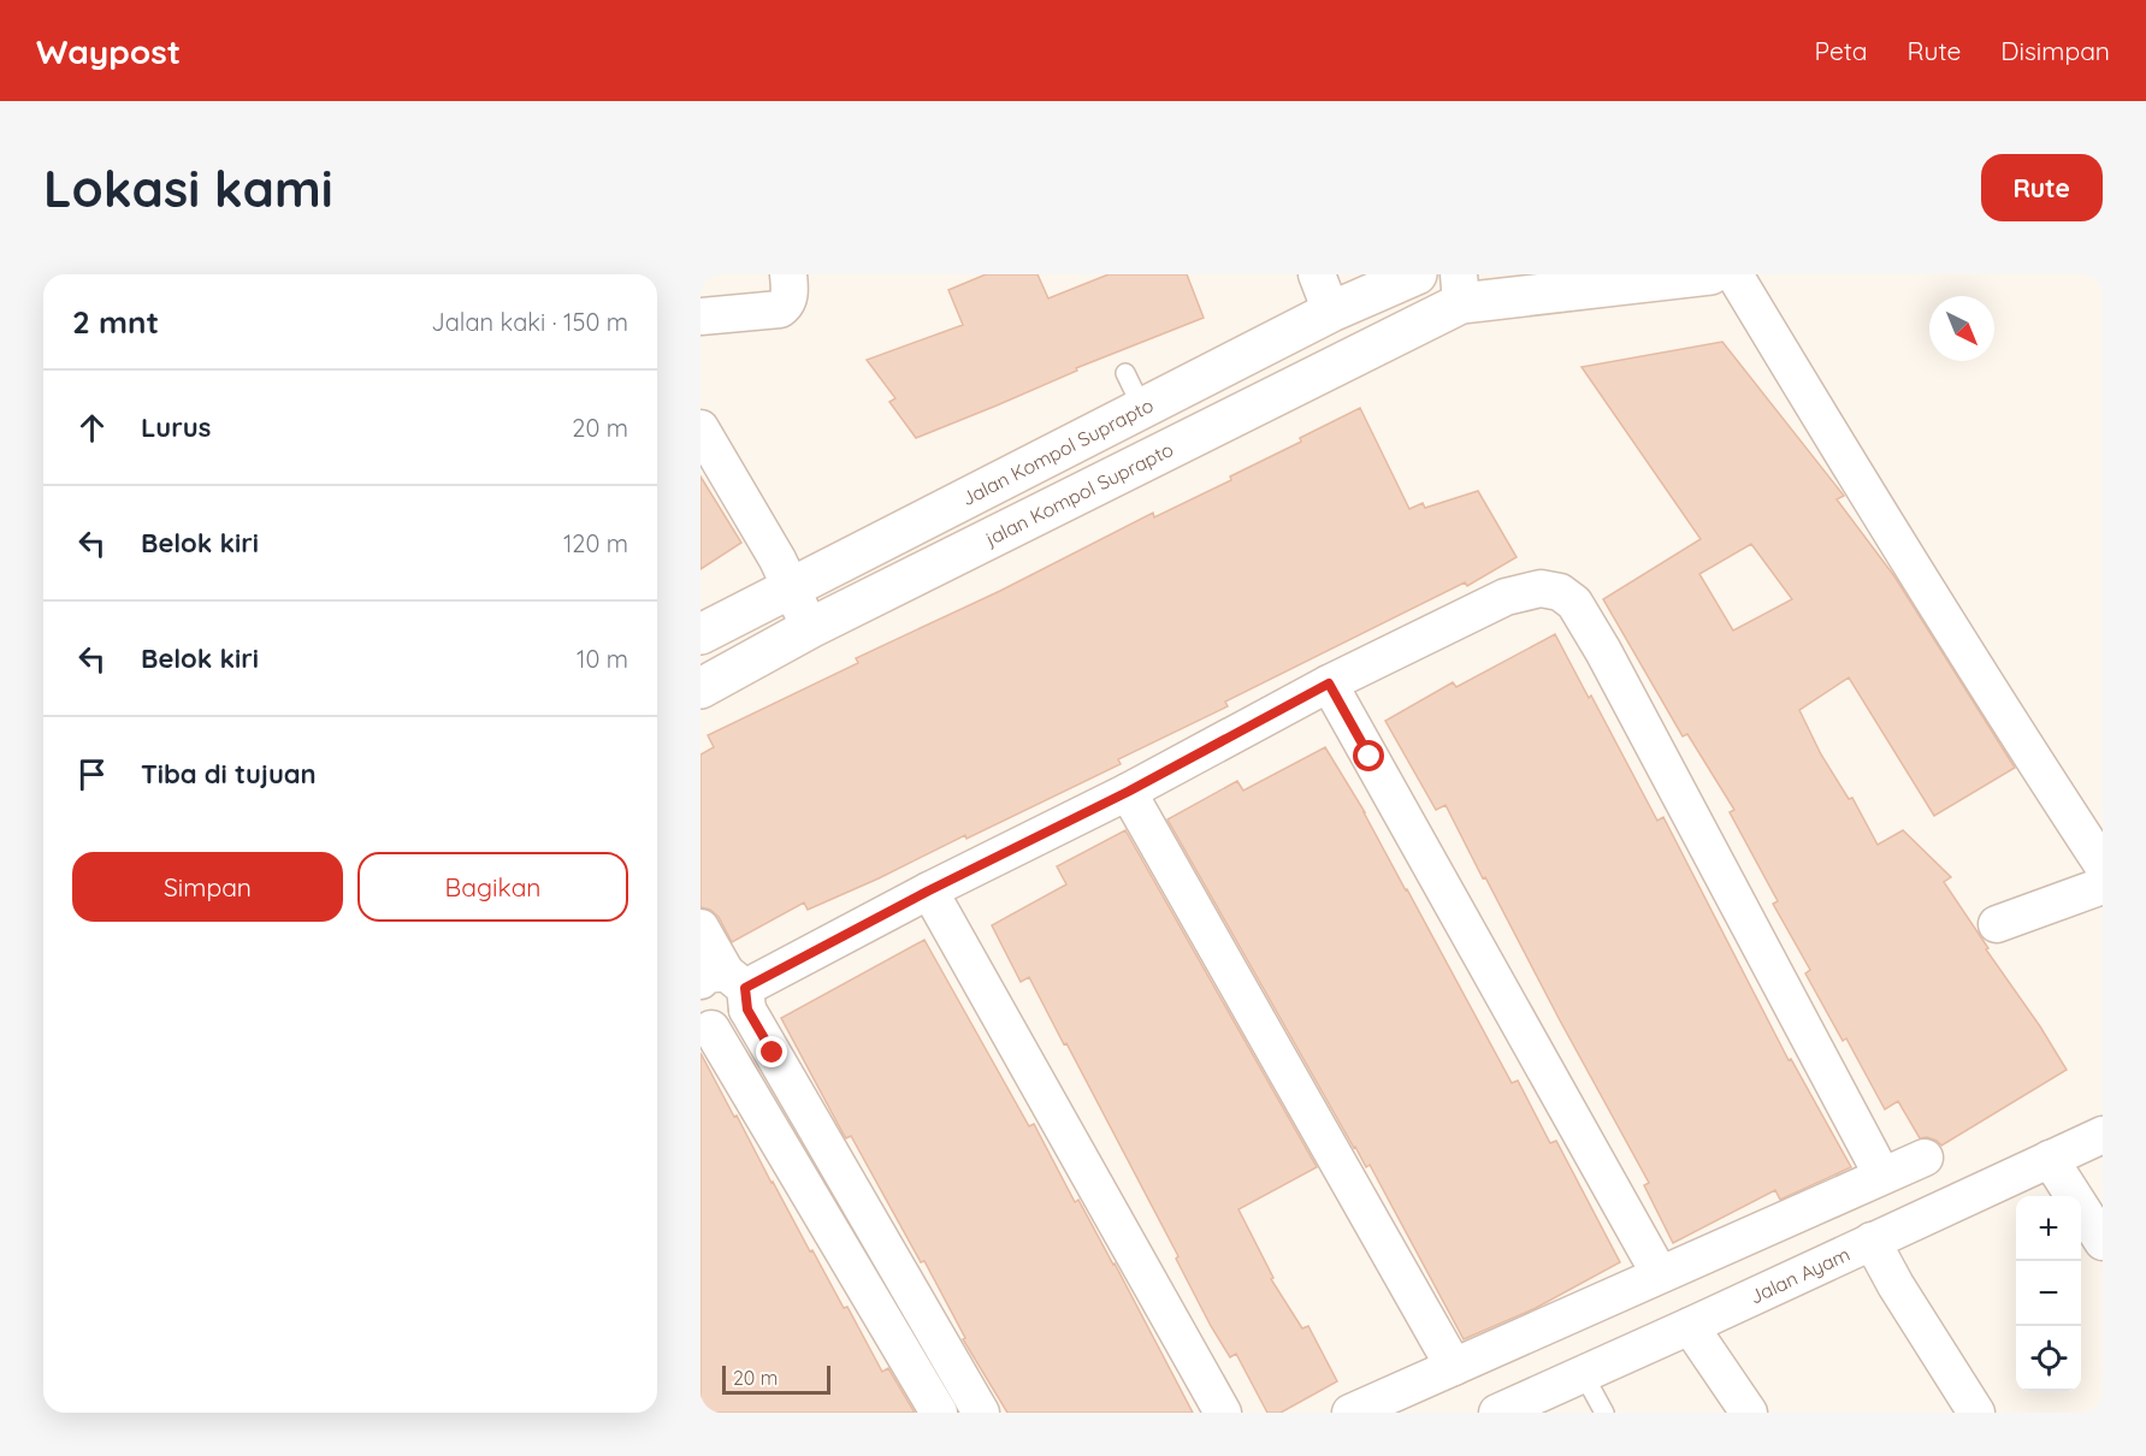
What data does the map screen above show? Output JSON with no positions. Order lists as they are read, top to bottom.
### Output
{
  "streets": {
    "street": ["Jalan Kompol Suprapto", "jalan Kompol Suprapto", "Jalan Ayam"]
  },
  "scale_bar": "20 m",
  "north": "bottom right",
  "page": {
    "header": "Waypost",
    "nav": ["Peta", "Rute", "Disimpan"],
    "buttons": [
      "Rute",
      ["Simpan", "Bagikan"]
    ],
    "title": "Lokasi kami",
    "heading": ["2 mnt", "Jalan kaki · 150 m"],
    "list": [
      ["Lurus", "20 m"],
      ["Belok kiri", "120 m"],
      ["Belok kiri", "10 m"],
      "Tiba di tujuan"
    ],
    "map_buttons": ["+", "−"],
    "scale": "20 m"
  }
}
